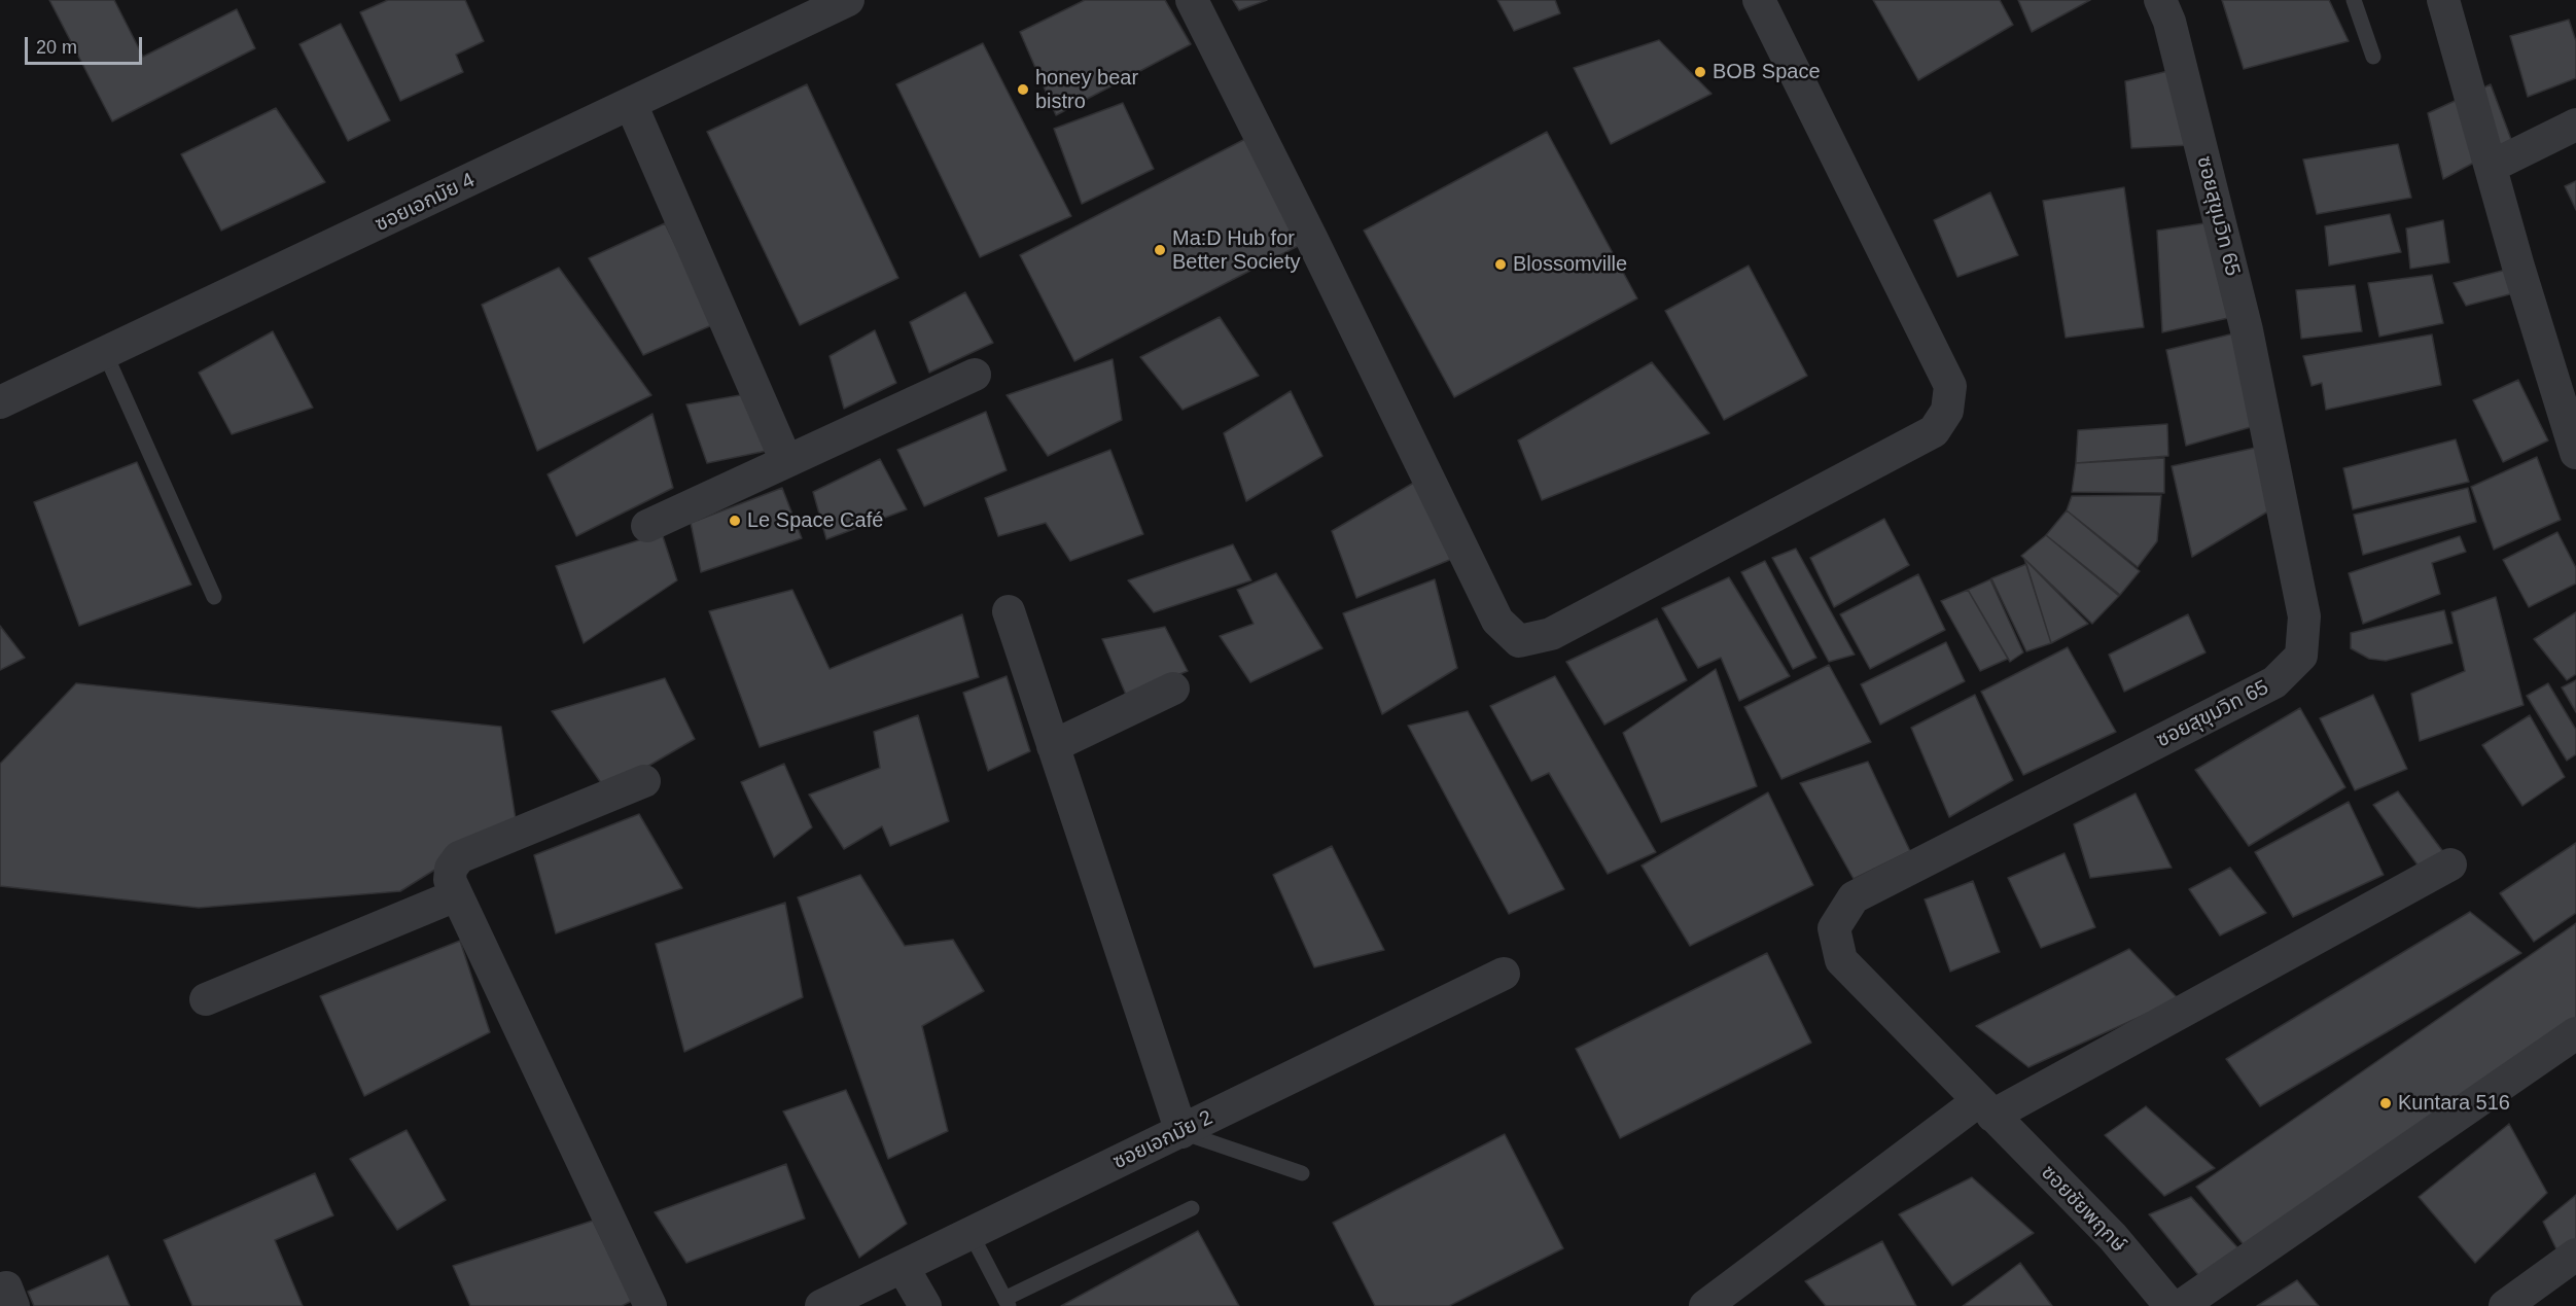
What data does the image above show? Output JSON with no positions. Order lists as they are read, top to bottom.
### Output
{
  "streets": {
    "street": [
      "ซอยเอกมัย 4",
      "ซอยสุขุมวิท 65",
      "ซอยเอกมัย 2",
      "ซอยชัยพฤกษ์"
    ]
  },
  "crossings": [
    ["ซอยสุขุมวิท 65", "ซอยชัยพฤกษ์"]
  ],
  "places": [
    "BOB Space",
    "honey bear bistro",
    "Ma:D Hub for Better Society",
    "Blossomville",
    "Le Space Café",
    "Kuntara 516"
  ],
  "scale_bar": "20 m"
}
